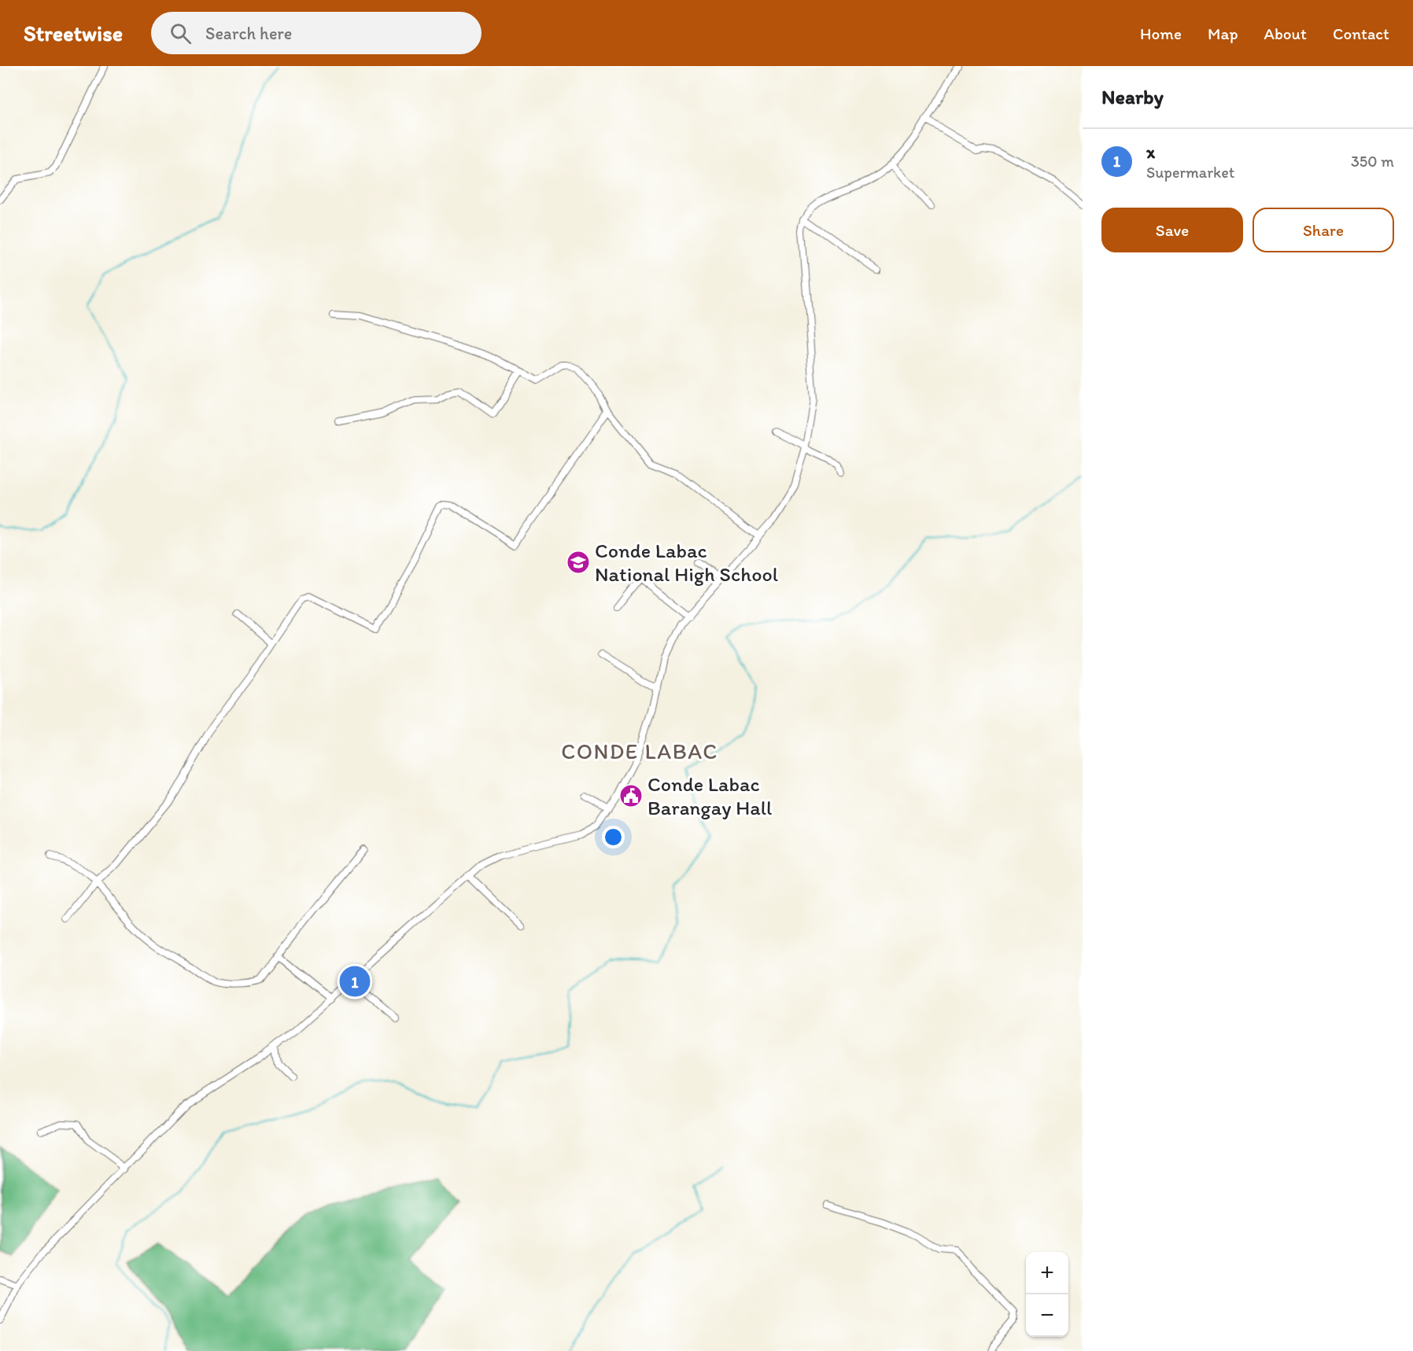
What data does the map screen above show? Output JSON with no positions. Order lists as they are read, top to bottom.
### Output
{
  "districts": ["CONDE LABAC"],
  "places": {
    "school or university": ["Conde Labac National High School"],
    "public building": ["Conde Labac Barangay Hall"]
  },
  "page": {
    "header": "Streetwise",
    "search": "Search here",
    "nav": [
      "Home",
      "Map",
      "About",
      "Contact"
    ],
    "heading": "Nearby",
    "list": [
      {
        "mark": "1",
        "name": "x",
        "note": "Supermarket",
        "value": "350 m"
      }
    ],
    "buttons": ["Save", "Share"],
    "pins": "1",
    "map_buttons": ["+", "−"]
  }
}
